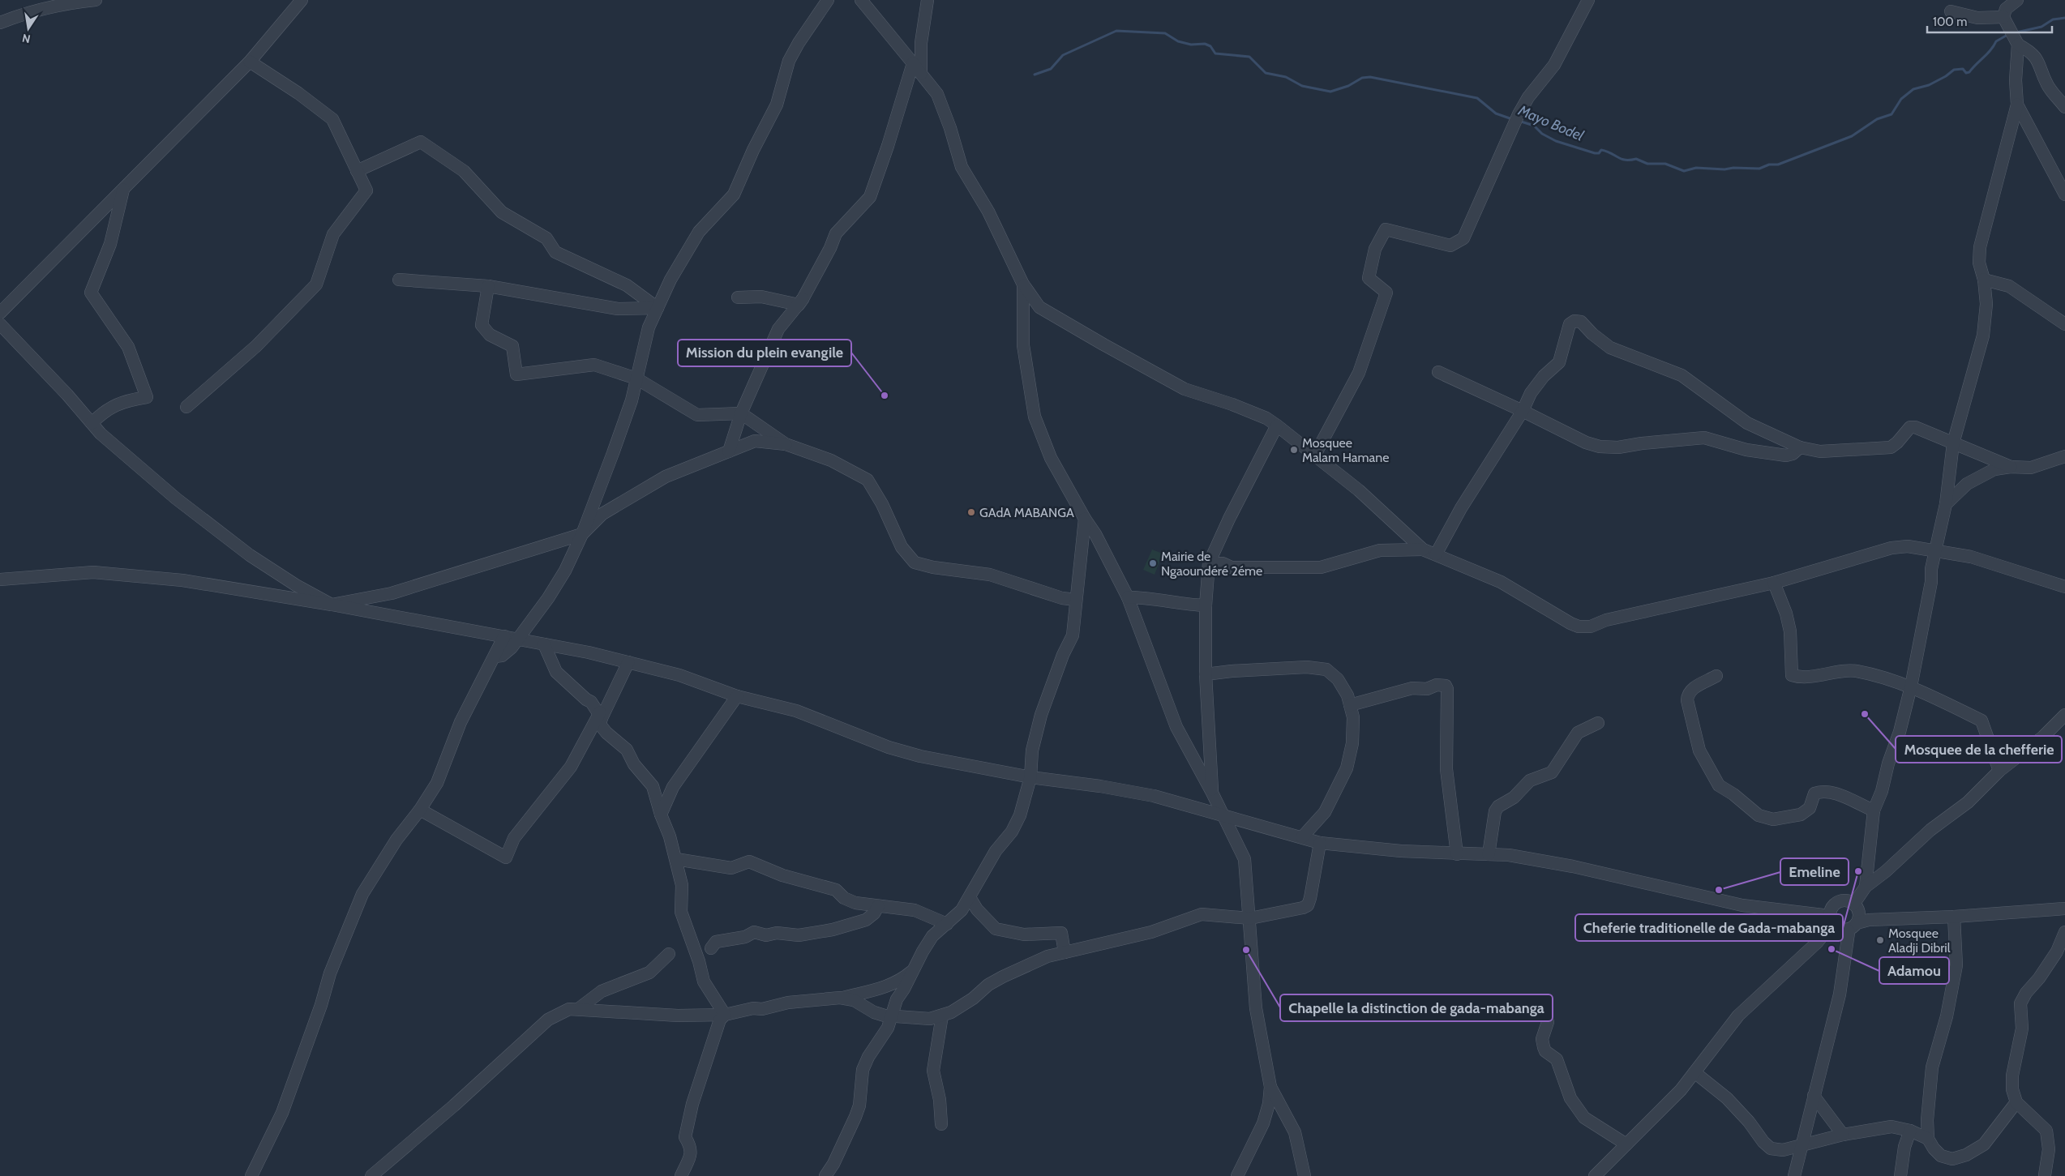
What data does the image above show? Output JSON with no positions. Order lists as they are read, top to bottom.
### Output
{
  "water": ["Mayo Bodel"],
  "places": [
    "Mission du plein evangile",
    "Mosquee Malam Hamane",
    "GAdA MABANGA",
    "Mairie de Ngaoundéré 2éme",
    "Mosquee de la chefferie",
    "Cheferie traditionelle de Gada-mabanga",
    "Emeline",
    "Mosquee Aladji Dibril",
    "Adamou",
    "Chapelle la distinction de gada-mabanga"
  ],
  "scale_bar": "100 m",
  "north": "bottom"
}
